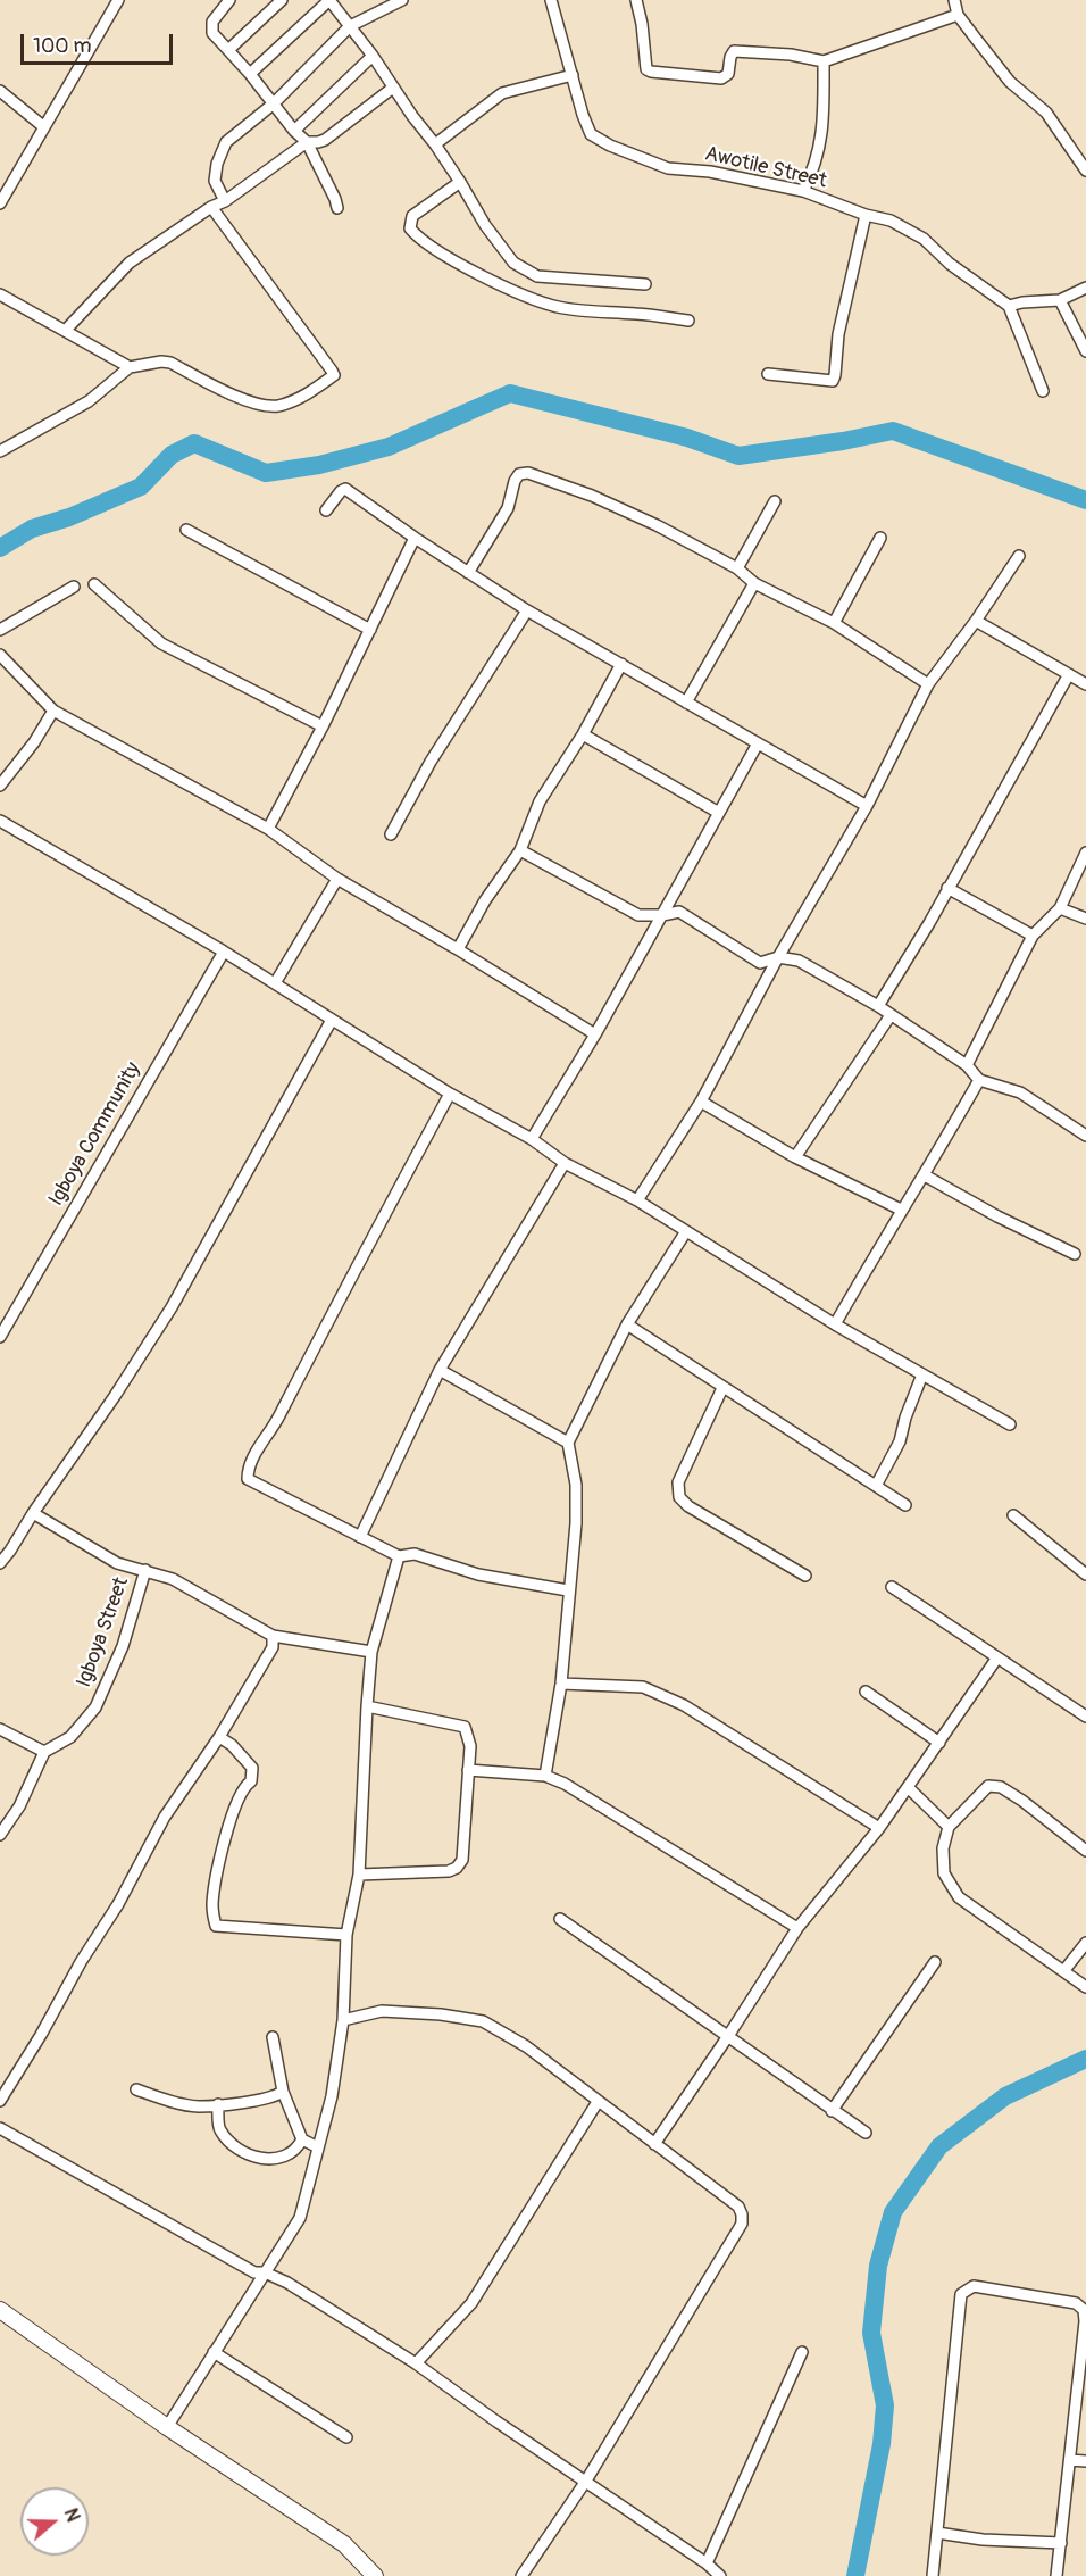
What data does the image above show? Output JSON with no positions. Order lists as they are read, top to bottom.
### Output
{
  "streets": {
    "street": ["Awotile Street", "Igboya Community", "Igboya Street"]
  },
  "scale_bar": "100 m",
  "north": "right"
}
